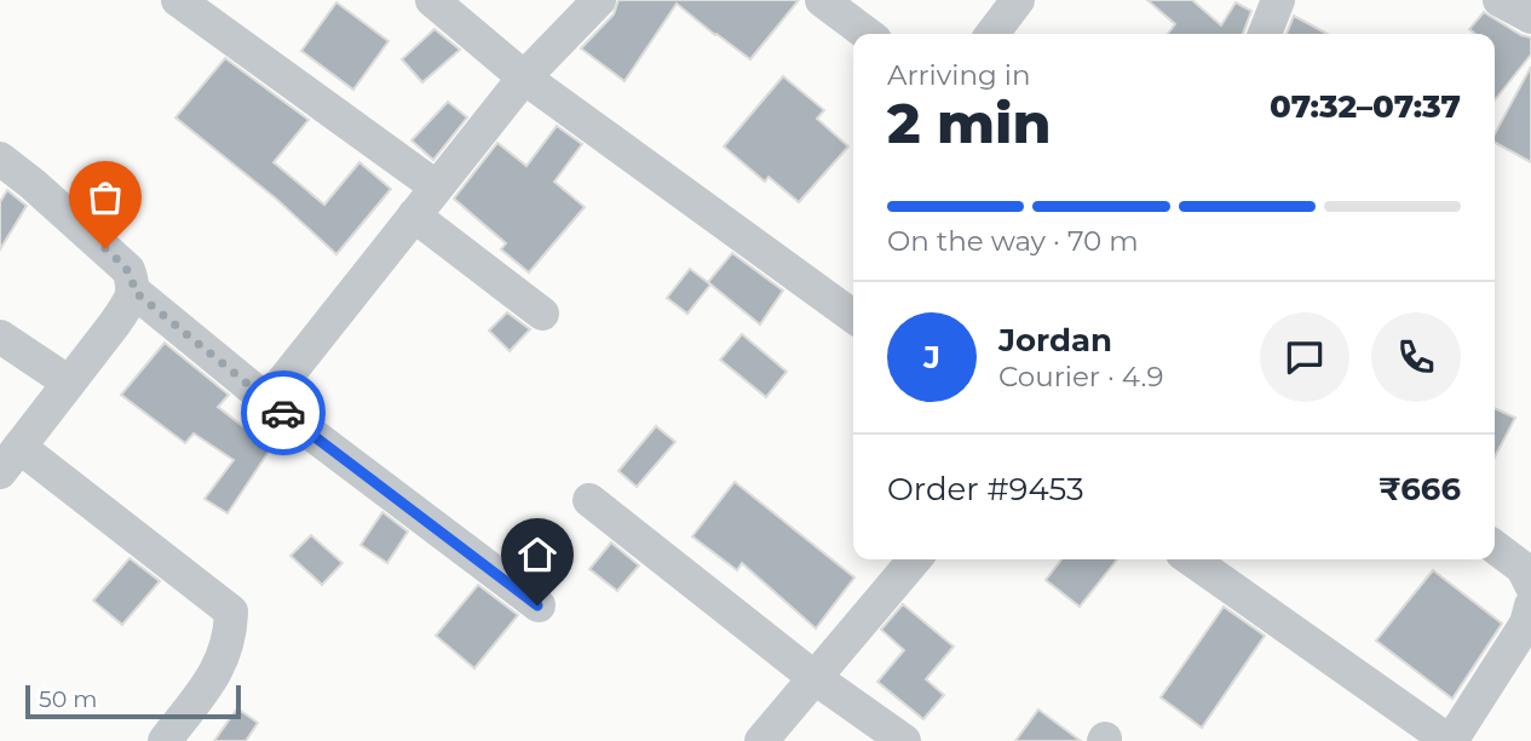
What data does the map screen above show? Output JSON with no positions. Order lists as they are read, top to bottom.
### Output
{
  "scale_bar": "50 m",
  "page": {
    "heading": ["2 min", "Arriving in", "07:32–07:37"],
    "panel": [
      "Jordan",
      "Courier · 4.9",
      "Order #9453",
      "₹666"
    ],
    "bar": "On the way · 70 m",
    "round": "J",
    "scale": "50 m"
  }
}
